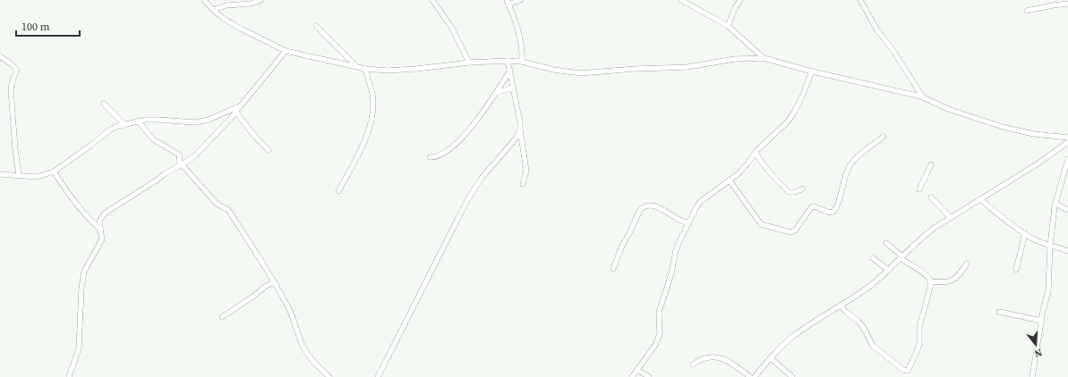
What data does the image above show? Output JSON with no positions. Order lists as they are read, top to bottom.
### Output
{
  "scale_bar": "100 m",
  "north": "bottom"
}
